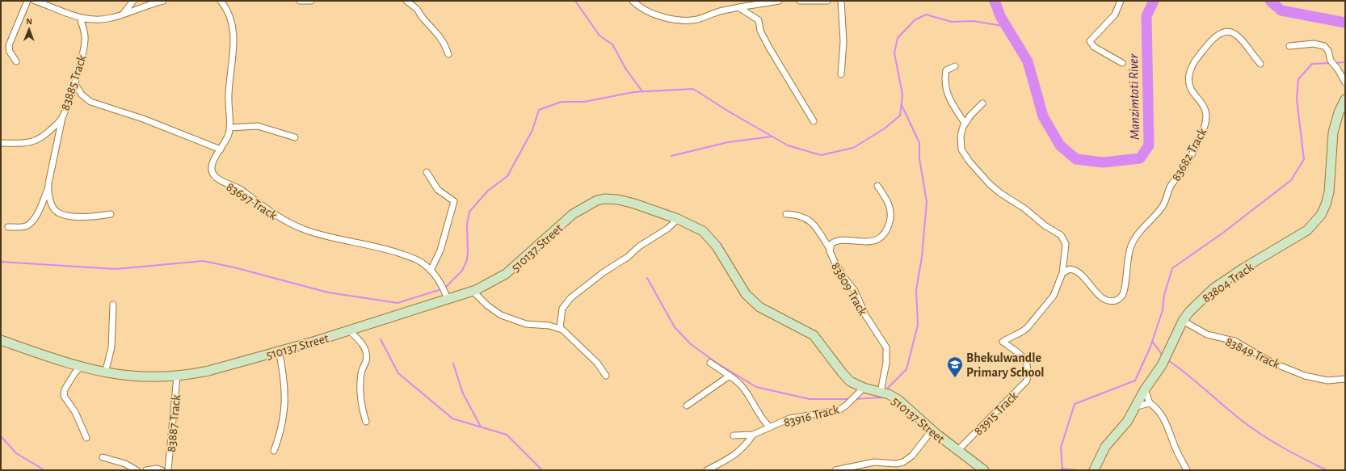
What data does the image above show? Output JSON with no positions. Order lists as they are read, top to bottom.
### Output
{
  "streets": {
    "street": [
      "83885 Track",
      "83682 Track",
      "83697 Track",
      "510137 Street",
      "83804 Track",
      "83809 Track",
      "83849 Track",
      "83915 Track",
      "83916 Track",
      "83887 Track"
    ]
  },
  "crossings": [
    ["83682 Track", "83915 Track"],
    ["83697 Track", "510137 Street"],
    ["510137 Street", "83809 Track"],
    ["510137 Street", "83915 Track"],
    ["510137 Street", "83916 Track"],
    ["510137 Street", "83887 Track"],
    ["83804 Track", "83849 Track"]
  ],
  "water": ["Manzimtoti River"],
  "places": {
    "school or university": ["Bhekulwandle Primary School"]
  },
  "north": "top"
}
